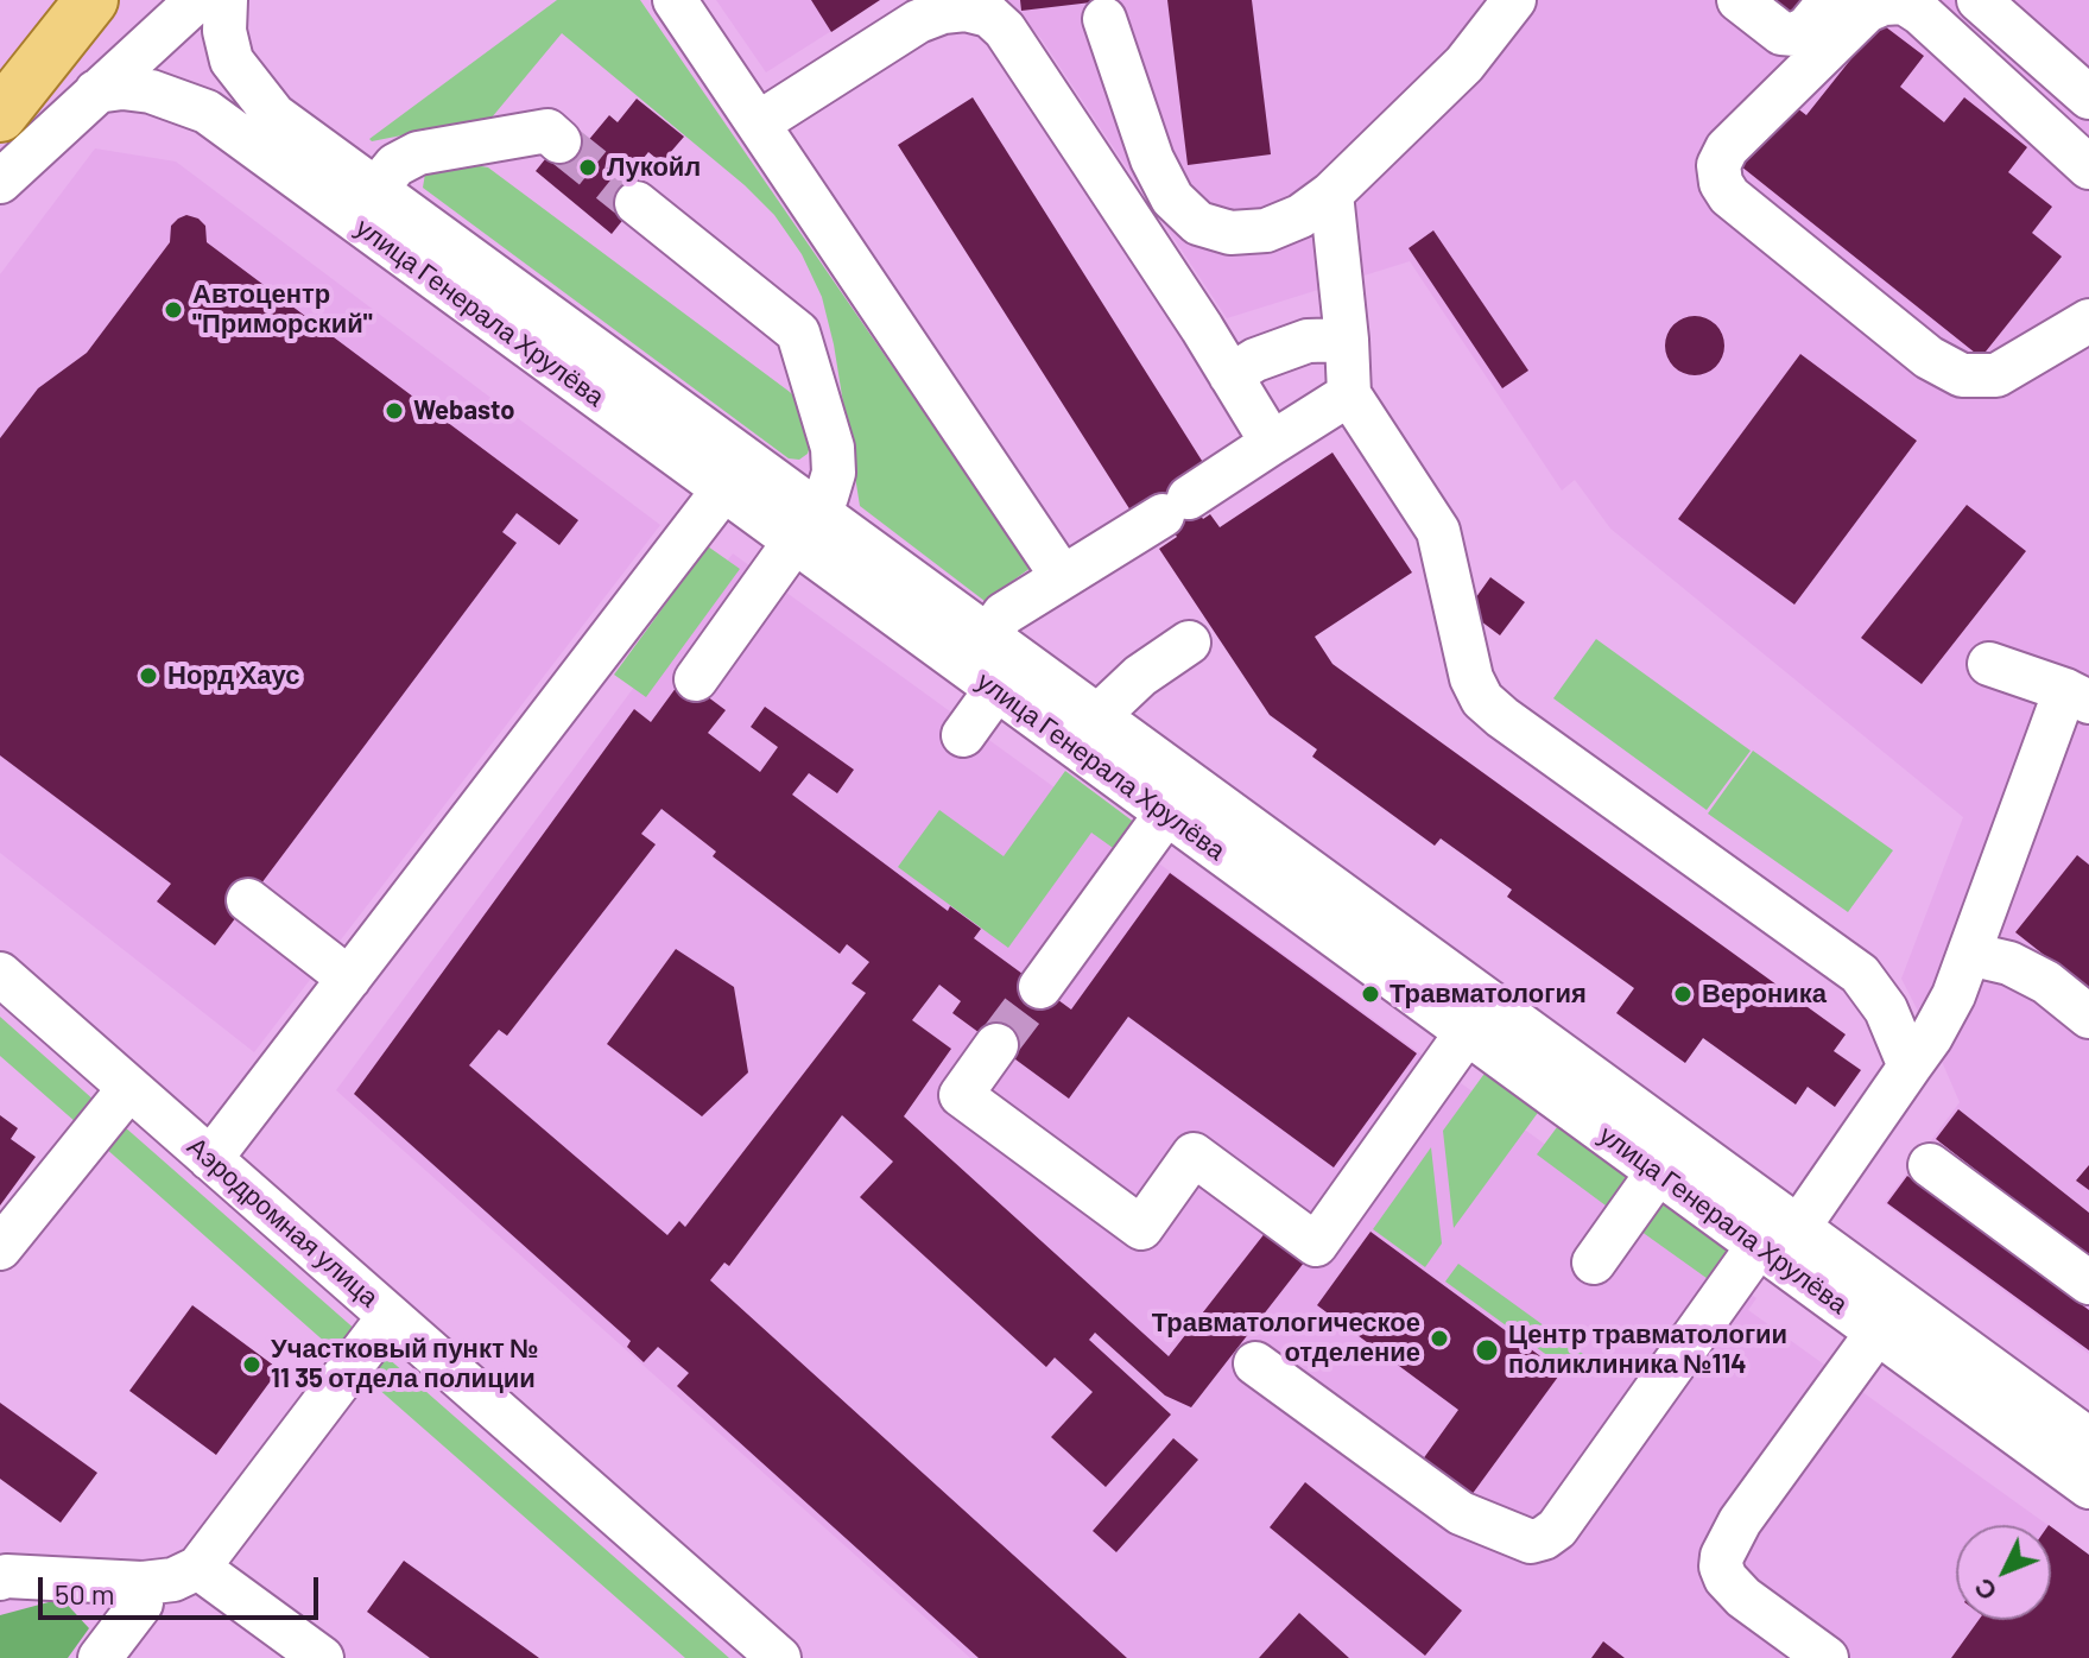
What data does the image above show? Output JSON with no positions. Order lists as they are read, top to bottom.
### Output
{
  "streets": {
    "street": ["улица Генерала Хрулёва", "Аэродромная улица"]
  },
  "places": [
    "Лукойл",
    "Автоцентр \"Приморский\"",
    "Webasto",
    "Норд Хаус",
    "Травматология",
    "Вероника",
    "Травматологическое отделение",
    "Центр травматологии поликлиника №114",
    "Участковый пункт № 11 35 отдела полиции"
  ],
  "scale_bar": "50 m",
  "north": "bottom left"
}
